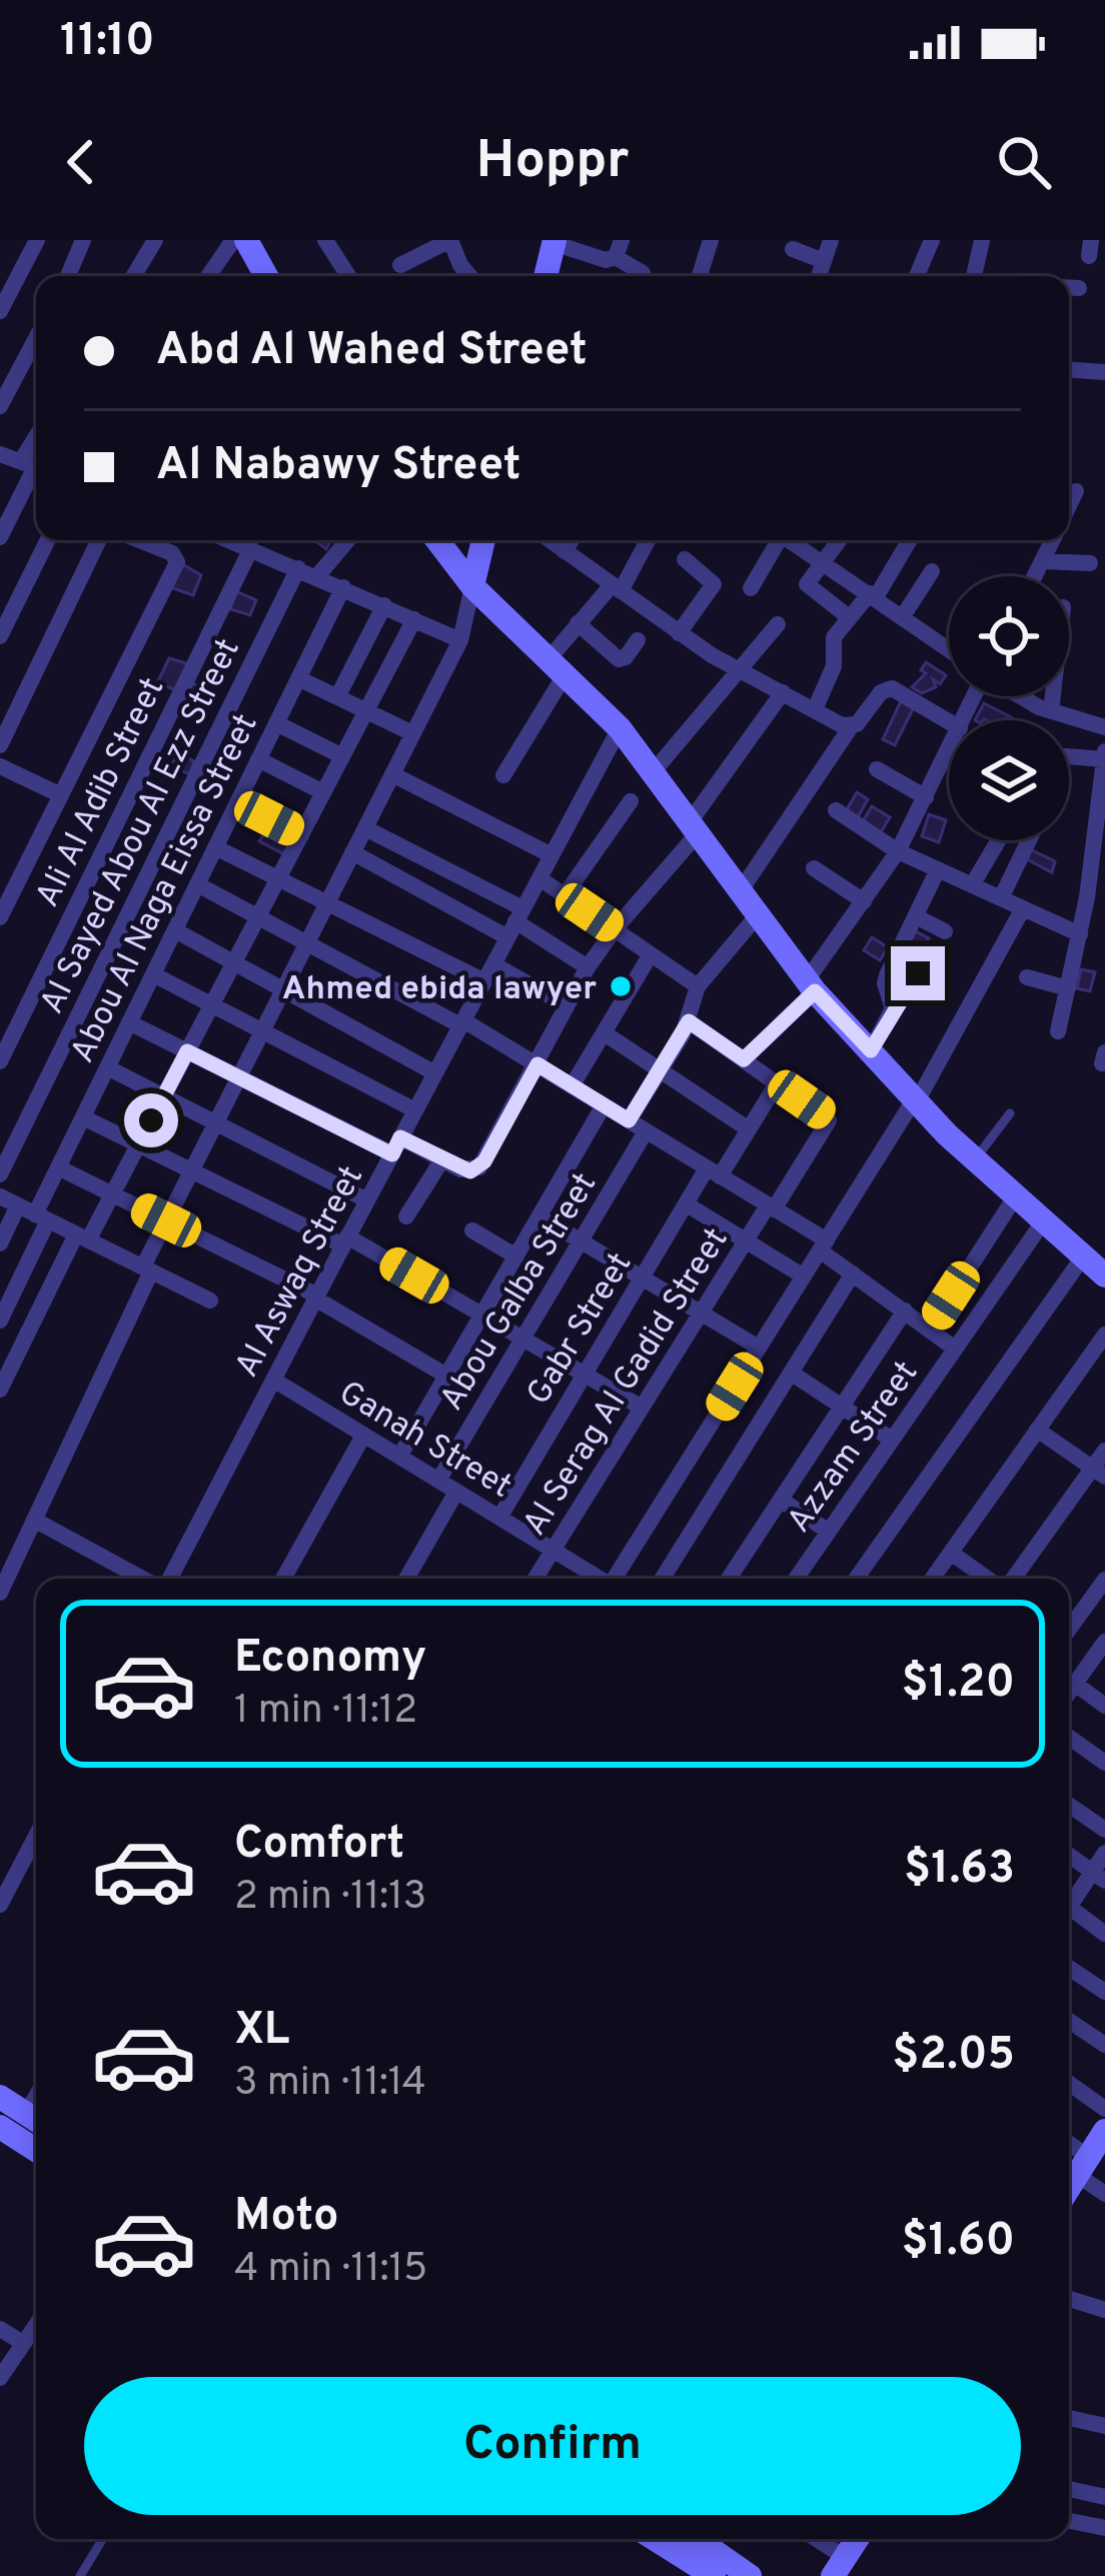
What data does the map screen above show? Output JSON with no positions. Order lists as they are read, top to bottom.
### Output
{
  "streets": {
    "street": [
      "Ali Al Adib Street",
      "Al Sayed Abou Al Ezz Street",
      "Abou Al Naga Eissa Street",
      "Al Aswaq Street",
      "Abou Galba Street",
      "Gabr Street",
      "Al Serag Al Gadid Street",
      "Ganah Street",
      "Azzam Street"
    ]
  },
  "crossings": [
    ["Al Aswaq Street", "Ganah Street"],
    ["Abou Galba Street", "Ganah Street"],
    ["Gabr Street", "Al Serag Al Gadid Street"],
    ["Gabr Street", "Ganah Street"],
    ["Al Serag Al Gadid Street", "Ganah Street"]
  ],
  "places": ["Ahmed ebida lawyer"],
  "page": {
    "status": "11:10",
    "header": "Hoppr",
    "banner": ["Abd Al Wahed Street", "Al Nabawy Street"],
    "list": [
      {
        "name": "Economy",
        "note": "1 min · 11:12",
        "value": "$1.20"
      },
      {
        "name": "Comfort",
        "note": "2 min · 11:13",
        "value": "$1.63"
      },
      {
        "name": "XL",
        "note": "3 min · 11:14",
        "value": "$2.05"
      },
      {
        "name": "Moto",
        "note": "4 min · 11:15",
        "value": "$1.60"
      }
    ],
    "buttons": "Confirm"
  }
}
